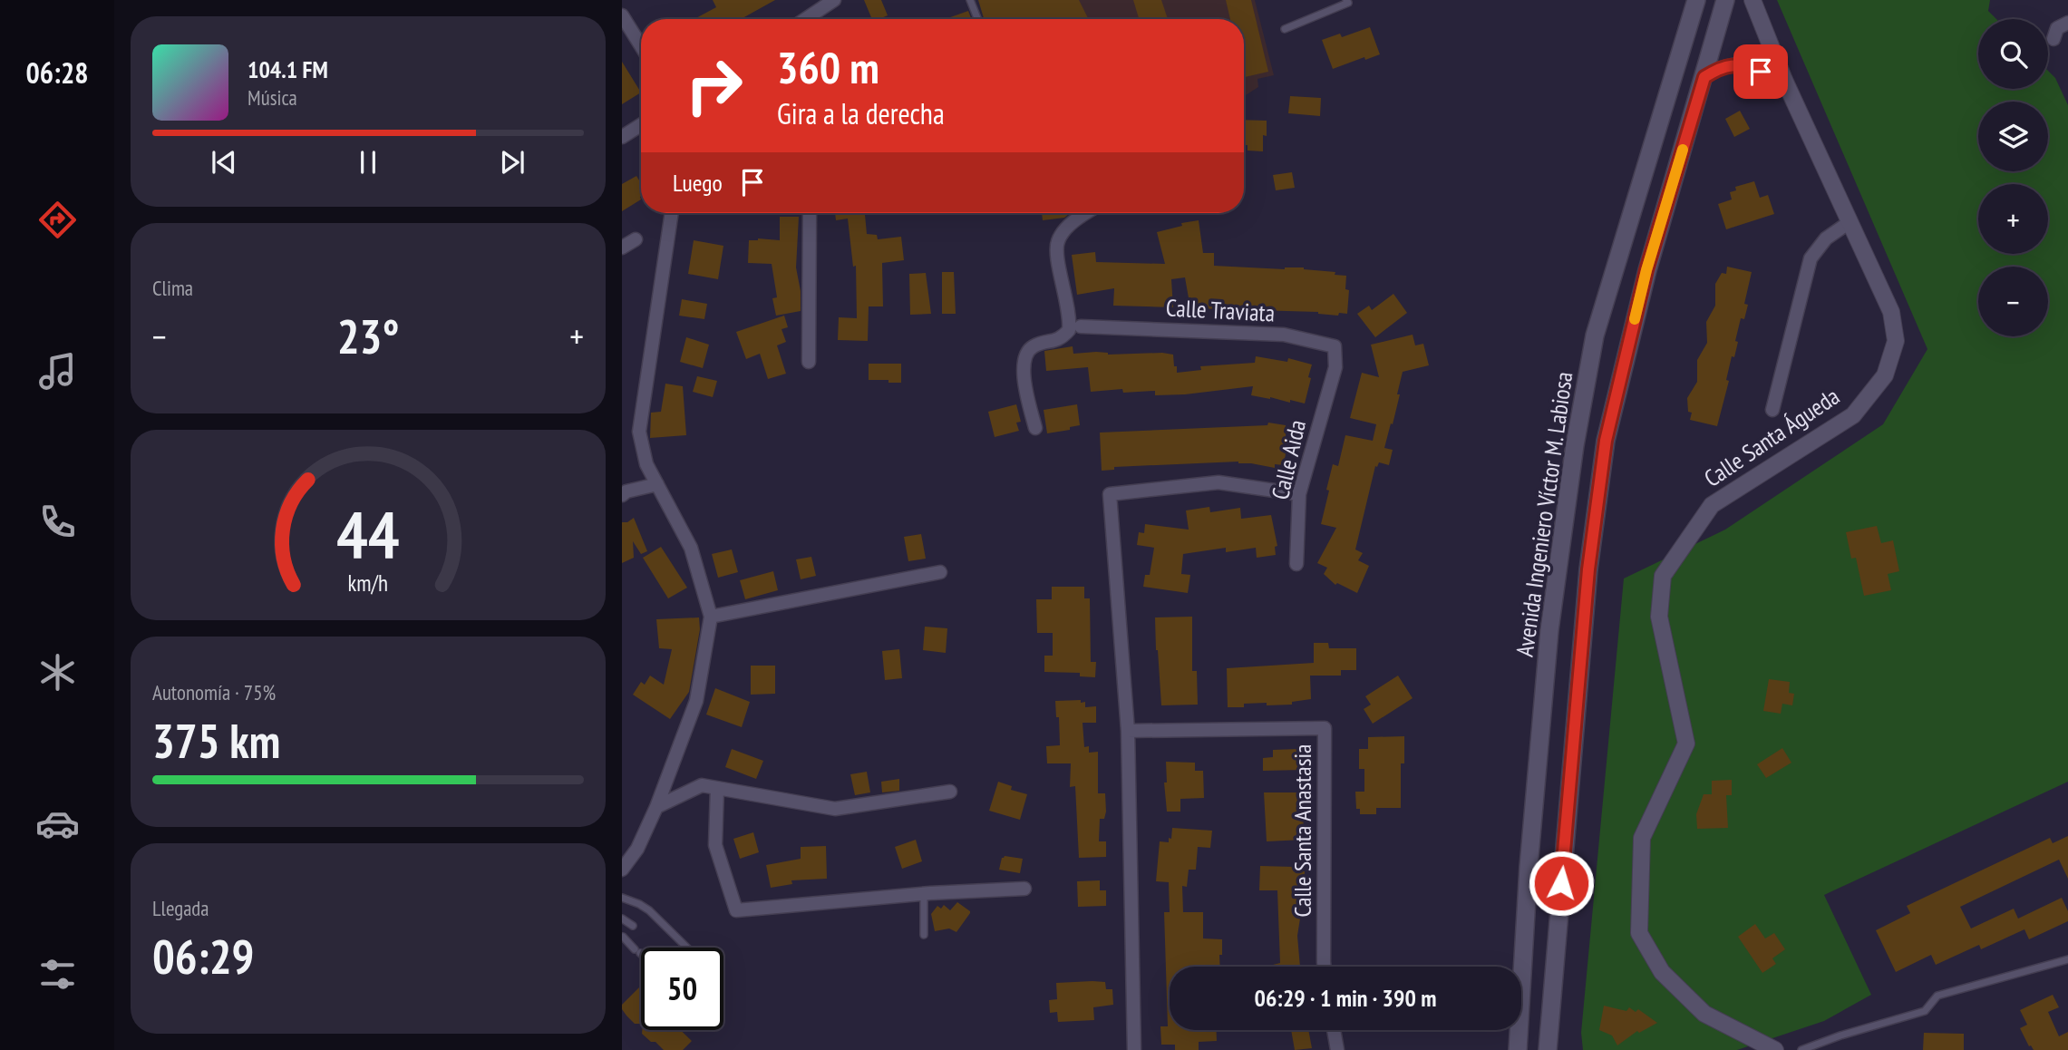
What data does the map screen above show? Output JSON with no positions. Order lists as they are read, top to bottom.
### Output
{
  "streets": {
    "main road": ["Avenida Ingeniero Víctor M. Labiosa"],
    "street": [
      "Calle Traviata",
      "Calle Santa Águeda",
      "Calle Aida",
      "Calle Santa Anastasia"
    ]
  },
  "crossings": [
    ["Calle Traviata", "Calle Aida"]
  ],
  "page": {
    "tabs": "06:28",
    "map_buttons": ["+", "−"],
    "turn": ["360 m", "Gira a la derecha"],
    "song": ["104.1 FM", "Música"],
    "then": "Luego",
    "tile": [
      "Clima",
      ["Autonomía · 75%", "375 km"],
      ["Llegada", "06:29"]
    ],
    "heat": ["−", "23°", "+"],
    "limit": "50",
    "trip": "06:29 · 1 min · 390 m",
    "gauge": ["44", "km/h"]
  }
}
